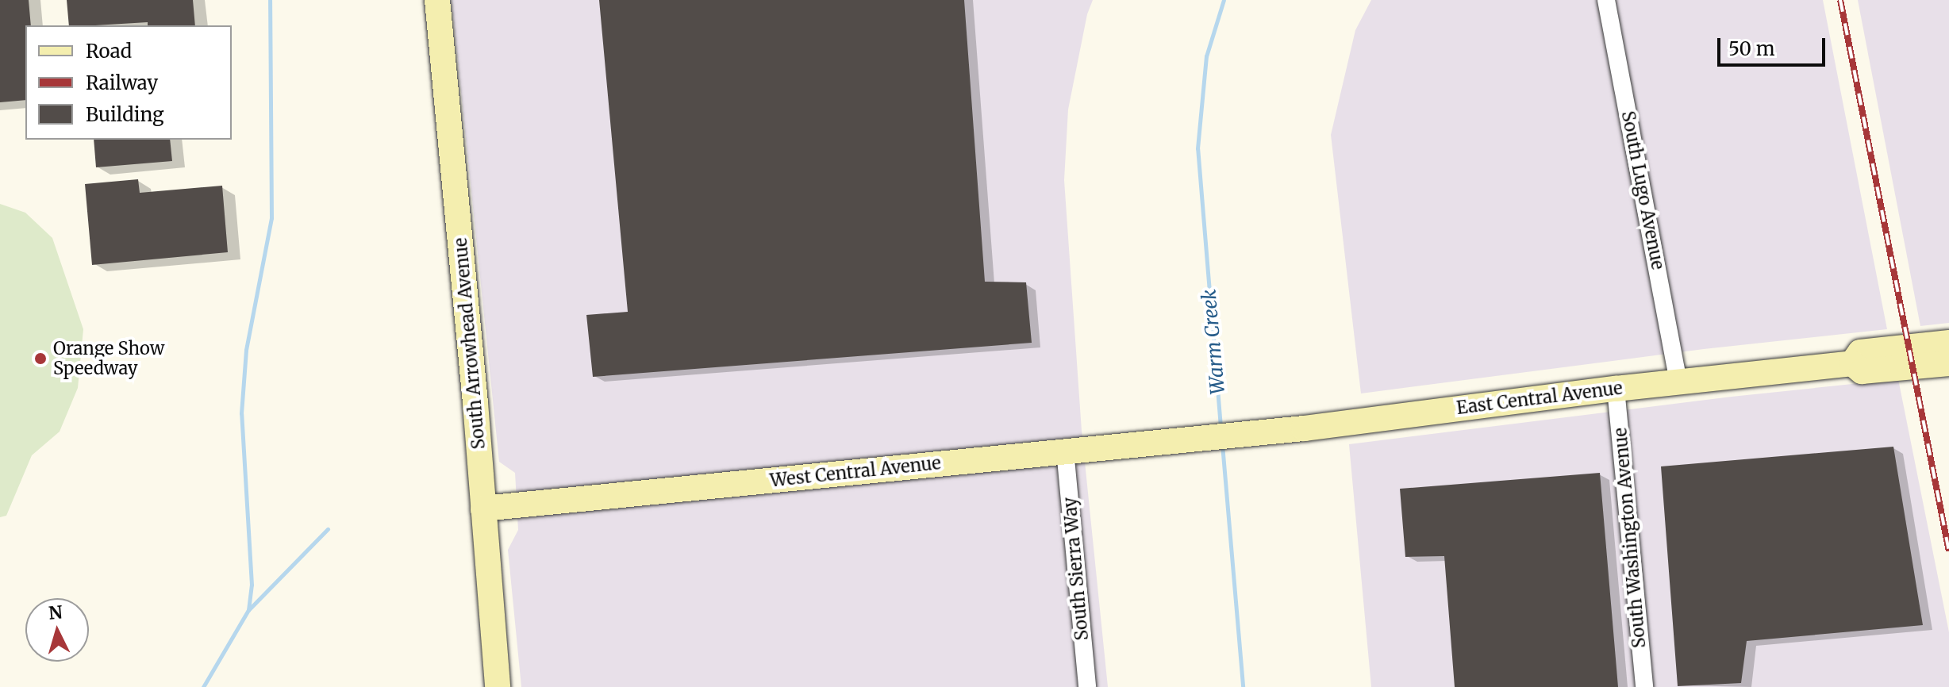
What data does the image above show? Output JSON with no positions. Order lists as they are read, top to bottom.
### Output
{
  "streets": {
    "street": [
      "South Lugo Avenue",
      "South Arrowhead Avenue",
      "East Central Avenue",
      "West Central Avenue",
      "South Washington Avenue",
      "South Sierra Way"
    ]
  },
  "crossings": [
    ["South Lugo Avenue", "East Central Avenue"],
    ["South Arrowhead Avenue", "West Central Avenue"],
    ["East Central Avenue", "West Central Avenue"],
    ["East Central Avenue", "South Washington Avenue"],
    ["West Central Avenue", "South Sierra Way"]
  ],
  "water": ["Warm Creek"],
  "places": ["Orange Show Speedway"],
  "legend": ["Road", "Railway", "Building"],
  "scale_bar": "50 m",
  "north": "top"
}
